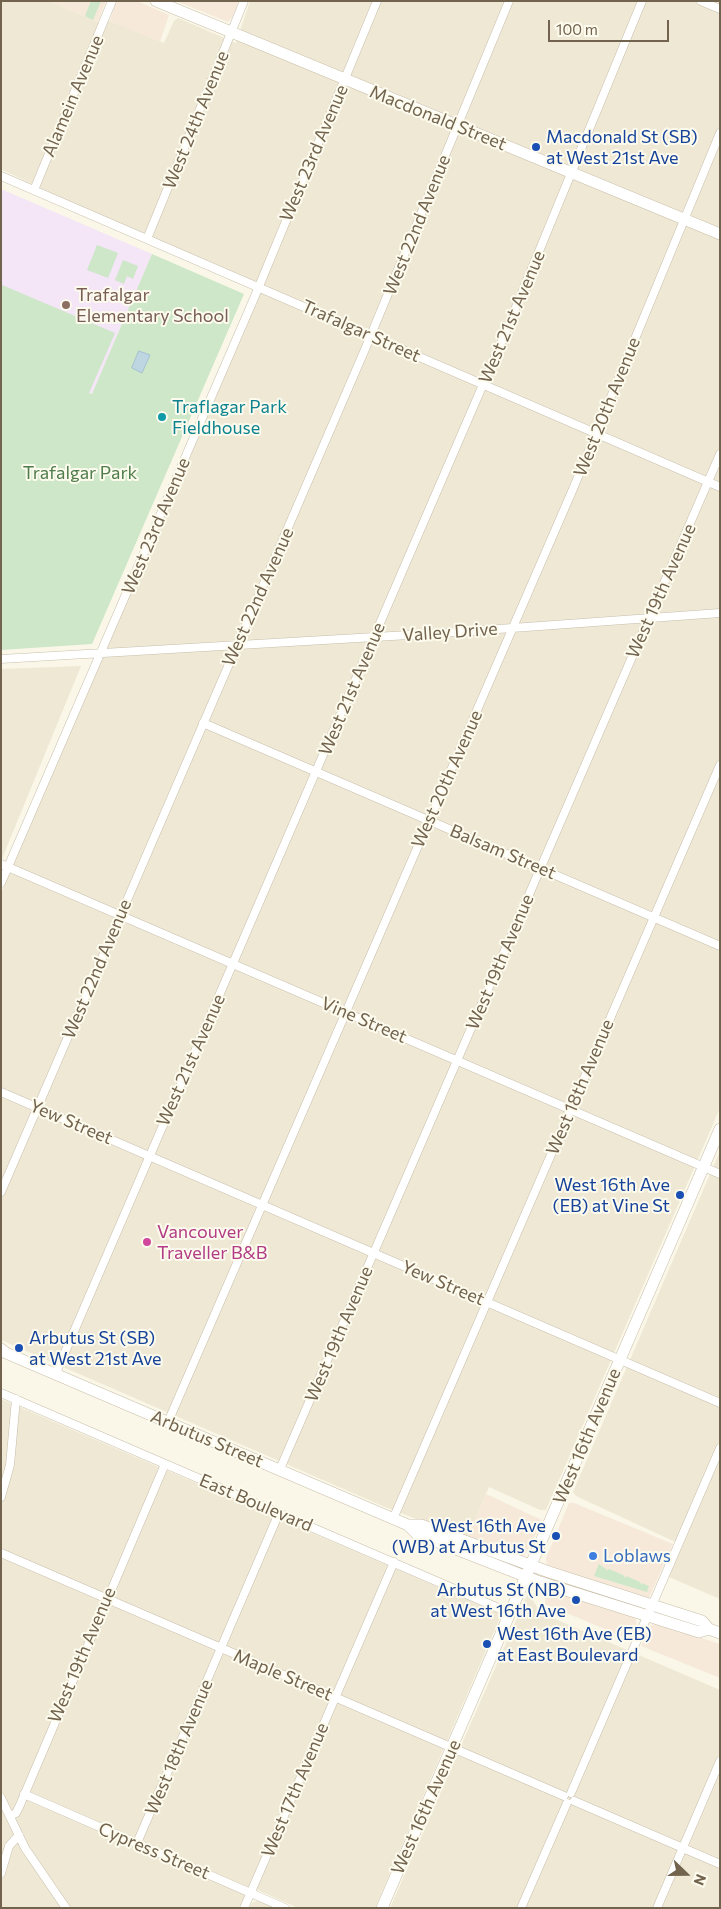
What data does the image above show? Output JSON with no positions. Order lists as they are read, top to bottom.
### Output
{
  "streets": {
    "main road": ["Macdonald Street", "West 16th Avenue", "Arbutus Street"],
    "street": [
      "Alamein Avenue",
      "West 24th Avenue",
      "West 23rd Avenue",
      "West 22nd Avenue",
      "West 21st Avenue",
      "Trafalgar Street",
      "West 20th Avenue",
      "West 19th Avenue",
      "Valley Drive",
      "Balsam Street",
      "Vine Street",
      "West 18th Avenue",
      "Yew Street",
      "East Boulevard",
      "Maple Street",
      "West 17th Avenue",
      "Cypress Street"
    ]
  },
  "crossings": [
    ["Alamein Avenue", "Trafalgar Street"],
    ["Macdonald Street", "West 24th Avenue"],
    ["Macdonald Street", "West 23rd Avenue"],
    ["Macdonald Street", "West 22nd Avenue"],
    ["Macdonald Street", "West 21st Avenue"],
    ["Macdonald Street", "West 20th Avenue"],
    ["West 24th Avenue", "Trafalgar Street"],
    ["West 23rd Avenue", "Trafalgar Street"],
    ["West 23rd Avenue", "Valley Drive"],
    ["West 23rd Avenue", "Vine Street"],
    ["West 22nd Avenue", "Trafalgar Street"],
    ["West 22nd Avenue", "Valley Drive"],
    ["West 22nd Avenue", "Balsam Street"],
    ["West 22nd Avenue", "Vine Street"],
    ["West 22nd Avenue", "Yew Street"],
    ["West 21st Avenue", "Trafalgar Street"],
    ["West 21st Avenue", "Valley Drive"],
    ["West 21st Avenue", "Balsam Street"],
    ["West 21st Avenue", "Vine Street"],
    ["West 21st Avenue", "Yew Street"],
    ["West 21st Avenue", "Arbutus Street"],
    ["Trafalgar Street", "West 20th Avenue"],
    ["Trafalgar Street", "West 19th Avenue"],
    ["West 20th Avenue", "Valley Drive"],
    ["West 20th Avenue", "Balsam Street"],
    ["West 20th Avenue", "Vine Street"],
    ["West 20th Avenue", "Yew Street"],
    ["West 20th Avenue", "Arbutus Street"],
    ["West 19th Avenue", "Valley Drive"],
    ["West 19th Avenue", "Balsam Street"],
    ["West 19th Avenue", "Vine Street"],
    ["West 19th Avenue", "Yew Street"],
    ["West 19th Avenue", "Arbutus Street"],
    ["West 19th Avenue", "East Boulevard"],
    ["West 19th Avenue", "Maple Street"],
    ["West 19th Avenue", "Cypress Street"],
    ["Balsam Street", "West 18th Avenue"],
    ["Vine Street", "West 18th Avenue"],
    ["Vine Street", "West 16th Avenue"],
    ["West 18th Avenue", "Yew Street"],
    ["West 18th Avenue", "Arbutus Street"],
    ["West 18th Avenue", "East Boulevard"],
    ["West 18th Avenue", "Maple Street"],
    ["West 18th Avenue", "Cypress Street"],
    ["Yew Street", "West 16th Avenue"],
    ["West 16th Avenue", "Arbutus Street"],
    ["West 16th Avenue", "East Boulevard"],
    ["West 16th Avenue", "Maple Street"],
    ["East Boulevard", "West 17th Avenue"],
    ["Maple Street", "West 17th Avenue"],
    ["West 17th Avenue", "Cypress Street"]
  ],
  "parks": ["Trafalgar Park"],
  "places": [
    "Macdonald St (SB) at West 21st Ave",
    "Trafalgar Elementary School",
    "Traflagar Park Fieldhouse",
    "West 16th Ave (EB) at Vine St",
    "Vancouver Traveller B&B",
    "Arbutus St (SB) at West 21st Ave",
    "West 16th Ave (WB) at Arbutus St",
    "Loblaws",
    "Arbutus St (NB) at West 16th Ave",
    "West 16th Ave (EB) at East Boulevard"
  ],
  "scale_bar": "100 m",
  "north": "right"
}
